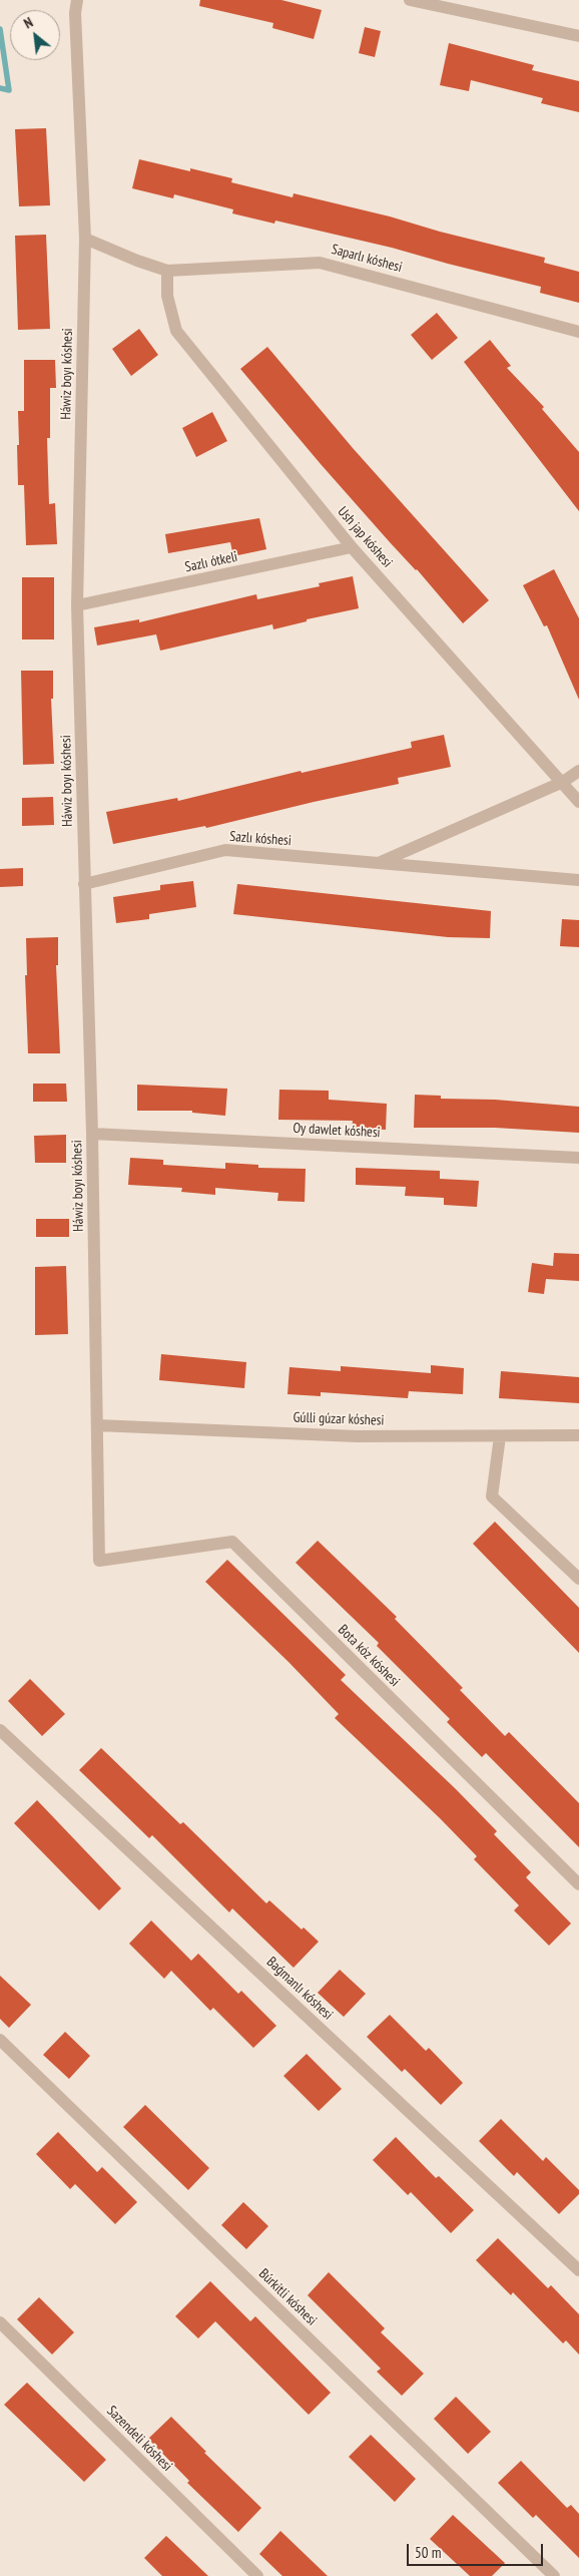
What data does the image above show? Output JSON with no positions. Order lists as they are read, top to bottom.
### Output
{
  "streets": {
    "street": [
      "Saparlı kóshesi",
      "Háwiz boyı kóshesi",
      "Ush jap kóshesi",
      "Sazlı ótkeli",
      "Sazlı kóshesi",
      "Oy dawlet kóshesi",
      "Gúlli gúzar kóshesi",
      "Bota kóz kóshesi",
      "Baǵmanlı kóshesi",
      "Búrkitli kóshesi",
      "Sazendeli kóshesi"
    ]
  },
  "crossings": [
    ["Saparlı kóshesi", "Háwiz boyı kóshesi"],
    ["Saparlı kóshesi", "Ush jap kóshesi"],
    ["Háwiz boyı kóshesi", "Sazlı ótkeli"],
    ["Háwiz boyı kóshesi", "Sazlı kóshesi"],
    ["Háwiz boyı kóshesi", "Oy dawlet kóshesi"],
    ["Háwiz boyı kóshesi", "Gúlli gúzar kóshesi"],
    ["Háwiz boyı kóshesi", "Bota kóz kóshesi"],
    ["Ush jap kóshesi", "Sazlı ótkeli"],
    ["Ush jap kóshesi", "Sazlı kóshesi"]
  ],
  "scale_bar": "50 m",
  "north": "top left"
}
